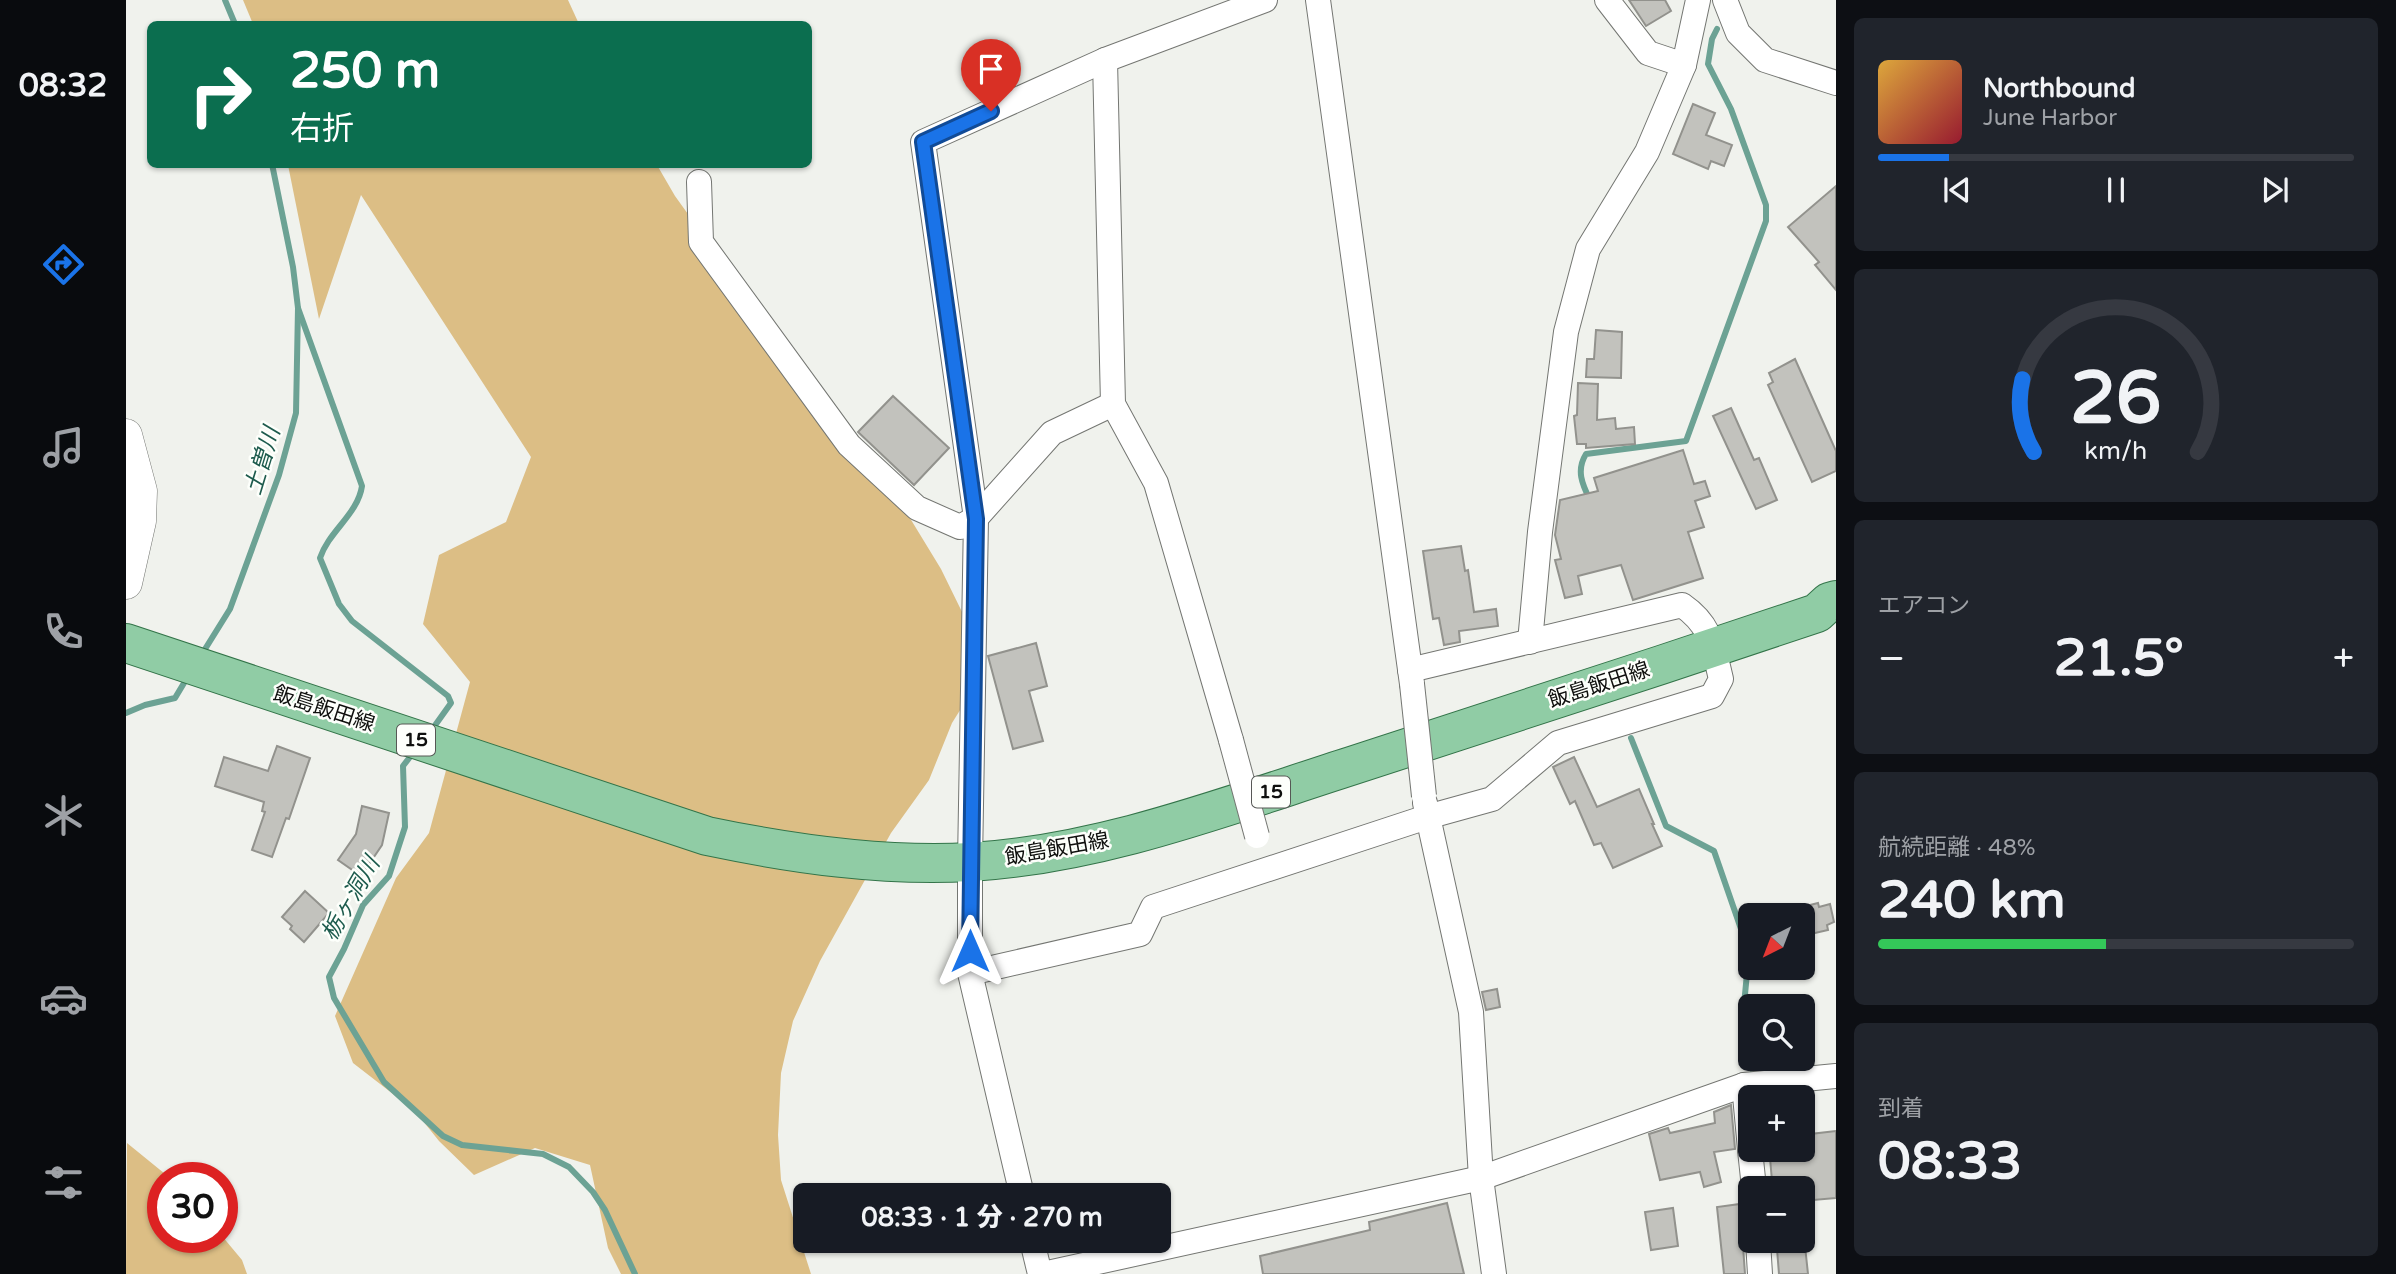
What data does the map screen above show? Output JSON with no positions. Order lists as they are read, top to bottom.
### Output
{
  "streets": {
    "main road": ["飯島飯田線", "15"]
  },
  "water": ["土曽川", "栃ヶ洞川"],
  "north": "bottom left",
  "page": {
    "tabs": "08:32",
    "turn": ["250 m", "右折"],
    "song": ["Northbound", "June Harbor"],
    "tile": [
      "エアコン",
      ["航続距離 · 48%", "240 km"],
      ["到着", "08:33"]
    ],
    "heat": ["−", "21.5°", "+"],
    "map_buttons": ["+", "−"],
    "limit": "30",
    "trip": "08:33 · 1 分 · 270 m",
    "gauge": ["26", "km/h"]
  }
}
